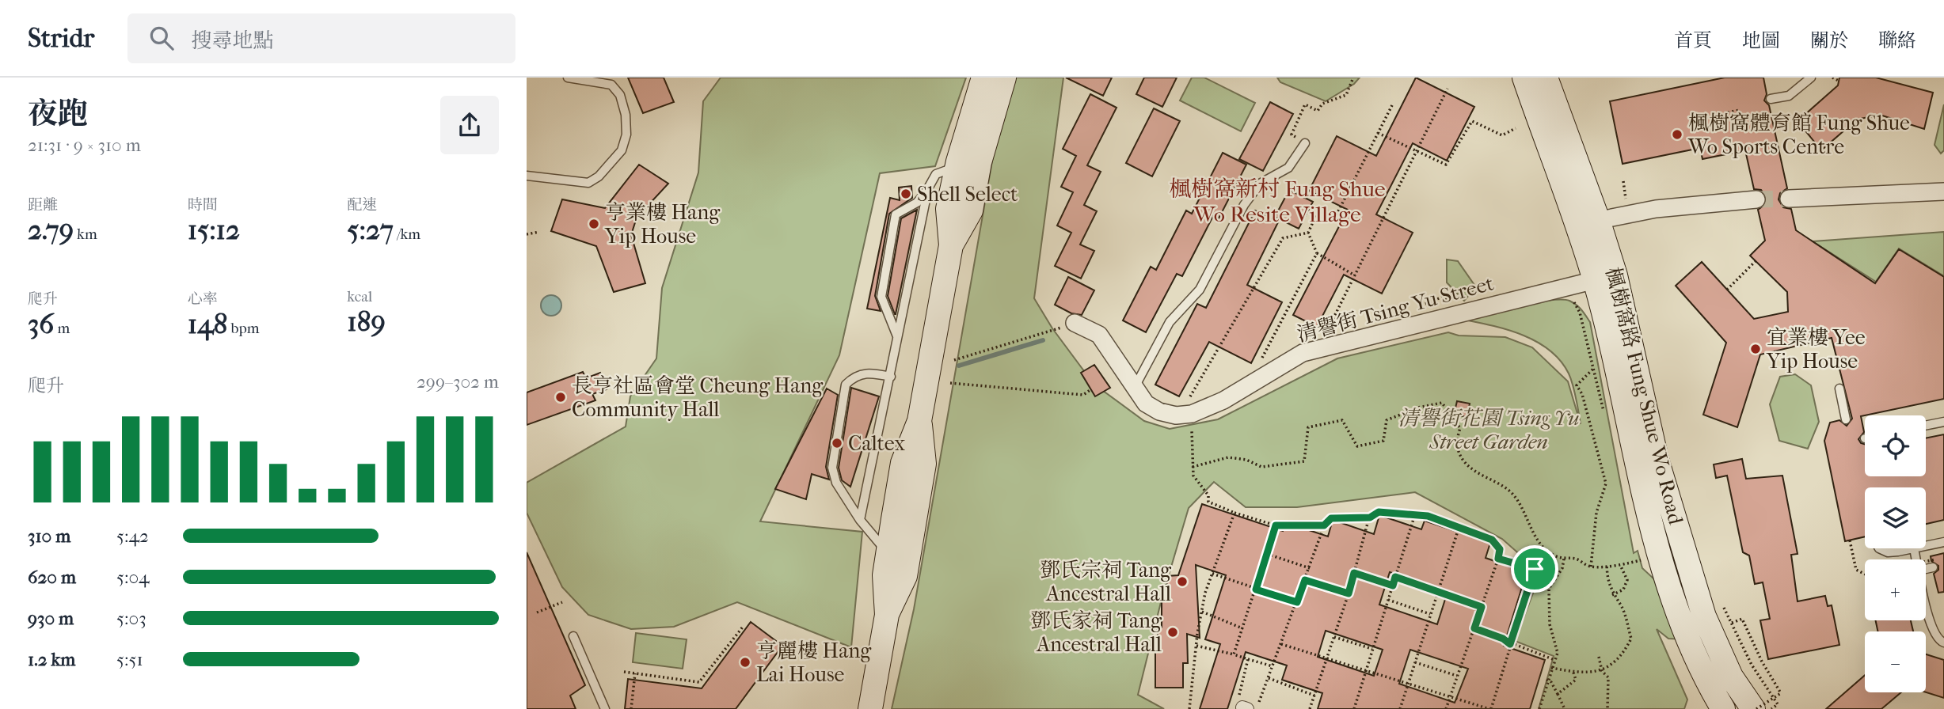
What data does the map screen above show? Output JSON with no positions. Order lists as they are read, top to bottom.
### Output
{
  "streets": {
    "main road": ["楓樹窩路 Fung Shue Wo Road"],
    "street": ["清譽街 Tsing Yu Street"]
  },
  "crossings": [
    ["清譽街 Tsing Yu Street", "楓樹窩路 Fung Shue Wo Road"]
  ],
  "districts": ["楓樹窩新村 Fung Shue Wo Resite Village"],
  "parks": ["清譽街花園 Tsing Yu Street Garden"],
  "places": [
    "楓樹窩體育館 Fung Shue Wo Sports Centre",
    "Shell Select",
    "亨業樓 Hang Yip House",
    "宜業樓 Yee Yip House",
    "長亨社區會堂 Cheung Hang Community Hall",
    "Caltex",
    "鄧氏宗祠 Tang Ancestral Hall",
    "鄧氏家祠 Tang Ancestral Hall",
    "亨麗樓 Hang Lai House"
  ],
  "page": {
    "header": "Stridr",
    "search": "搜尋地點",
    "nav": [
      "首頁",
      "地圖",
      "關於",
      "聯絡"
    ],
    "heading": ["夜跑", "21:31 · 9 × 310 m"],
    "stats": [
      ["距離", "2.79 km"],
      ["時間", "15:12"],
      ["配速", "5:27 /km"],
      ["爬升", "36 m"],
      ["心率", "148 bpm"],
      ["kcal", "189"]
    ],
    "chart": ["爬升", "299–302 m"],
    "map_buttons": ["+", "−"],
    "list": [
      {
        "name": "310 m",
        "note": "5:42"
      },
      {
        "name": "620 m",
        "note": "5:04"
      },
      {
        "name": "930 m",
        "note": "5:03"
      },
      {
        "name": "1.2 km",
        "note": "5:51"
      }
    ]
  }
}
